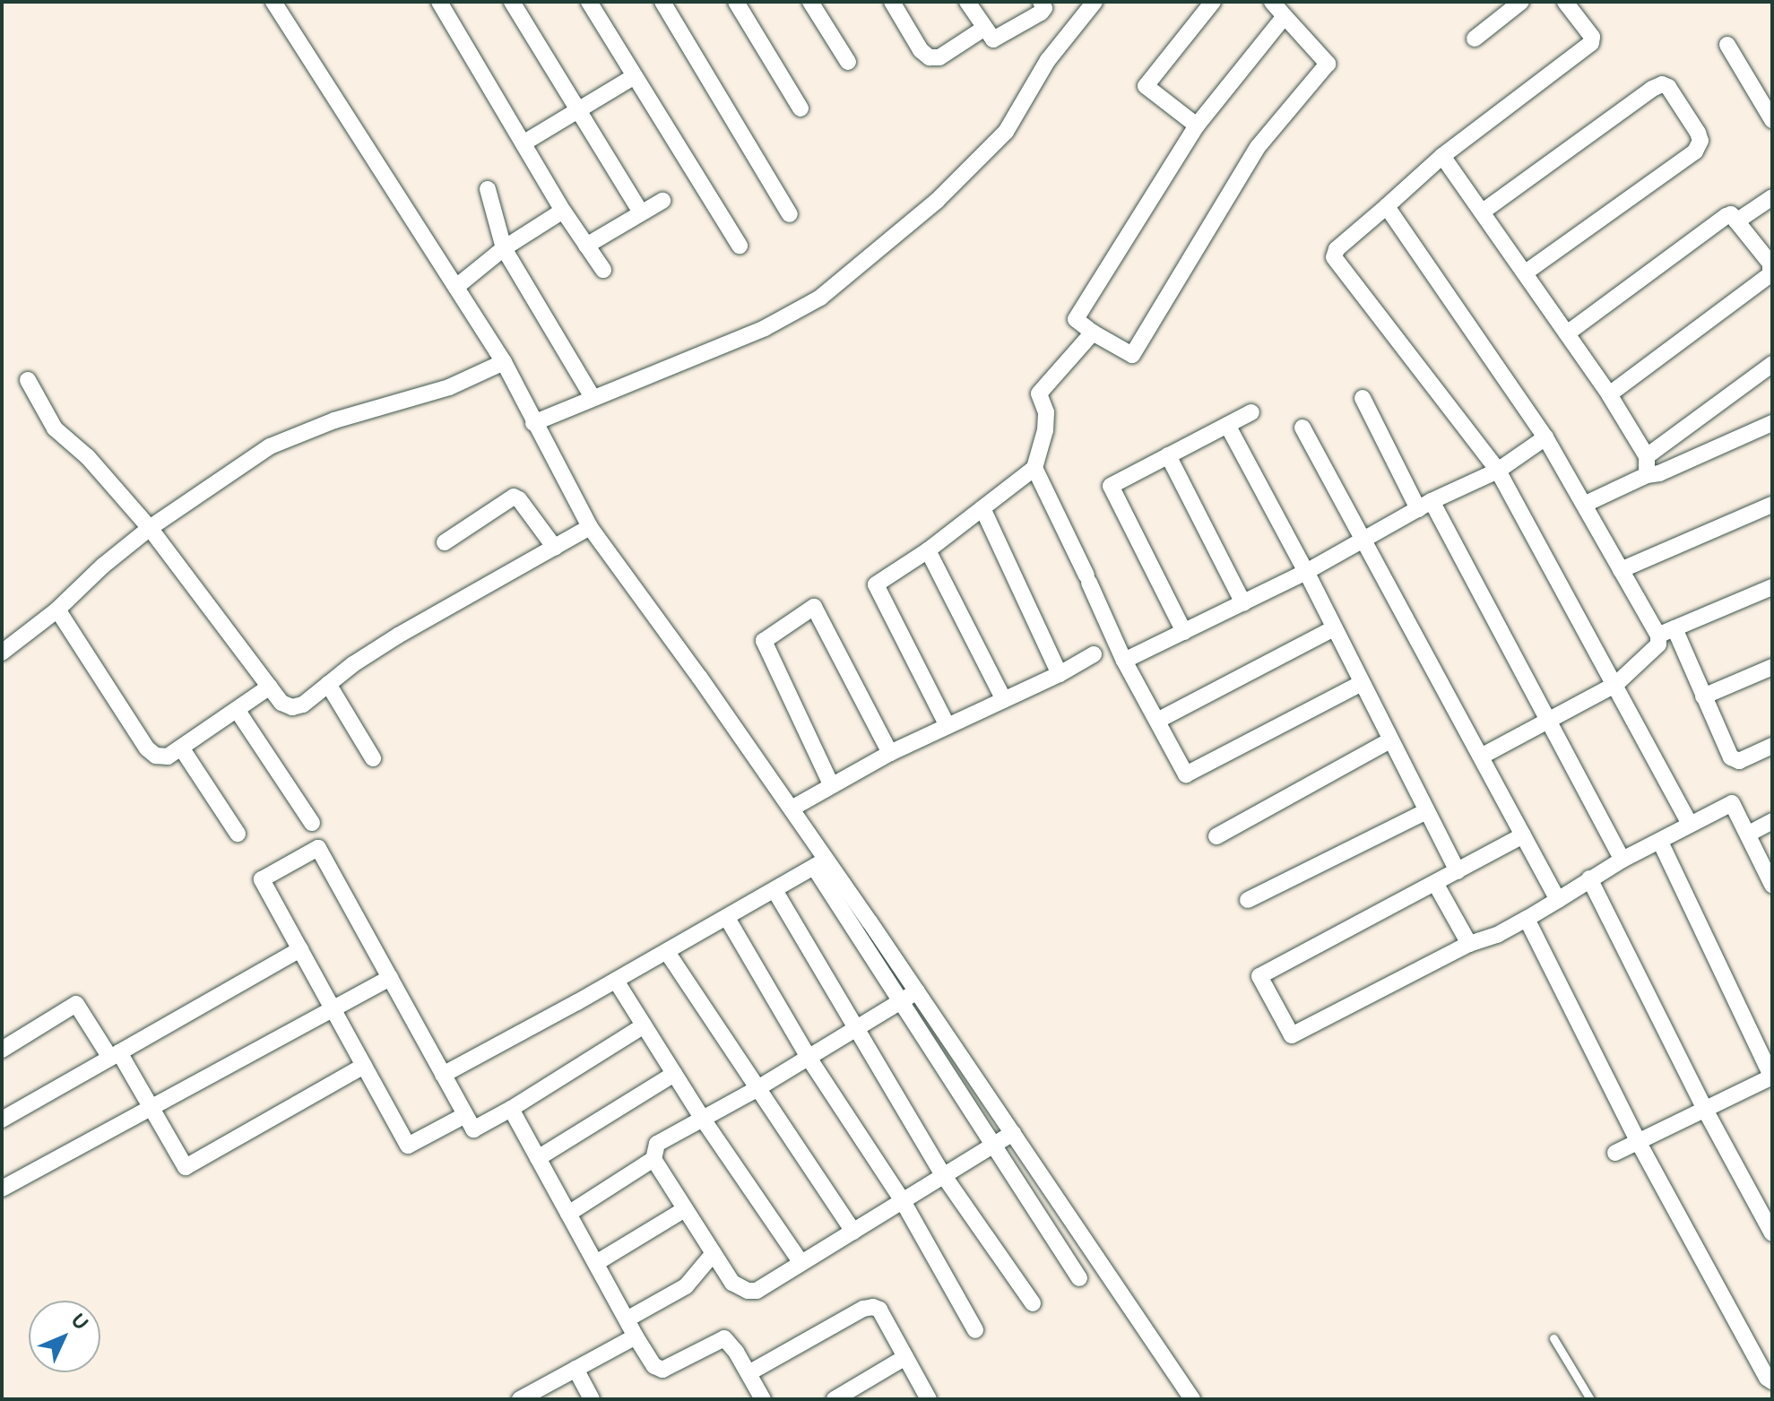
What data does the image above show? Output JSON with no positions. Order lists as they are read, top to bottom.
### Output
{
  "north": "top right"
}
